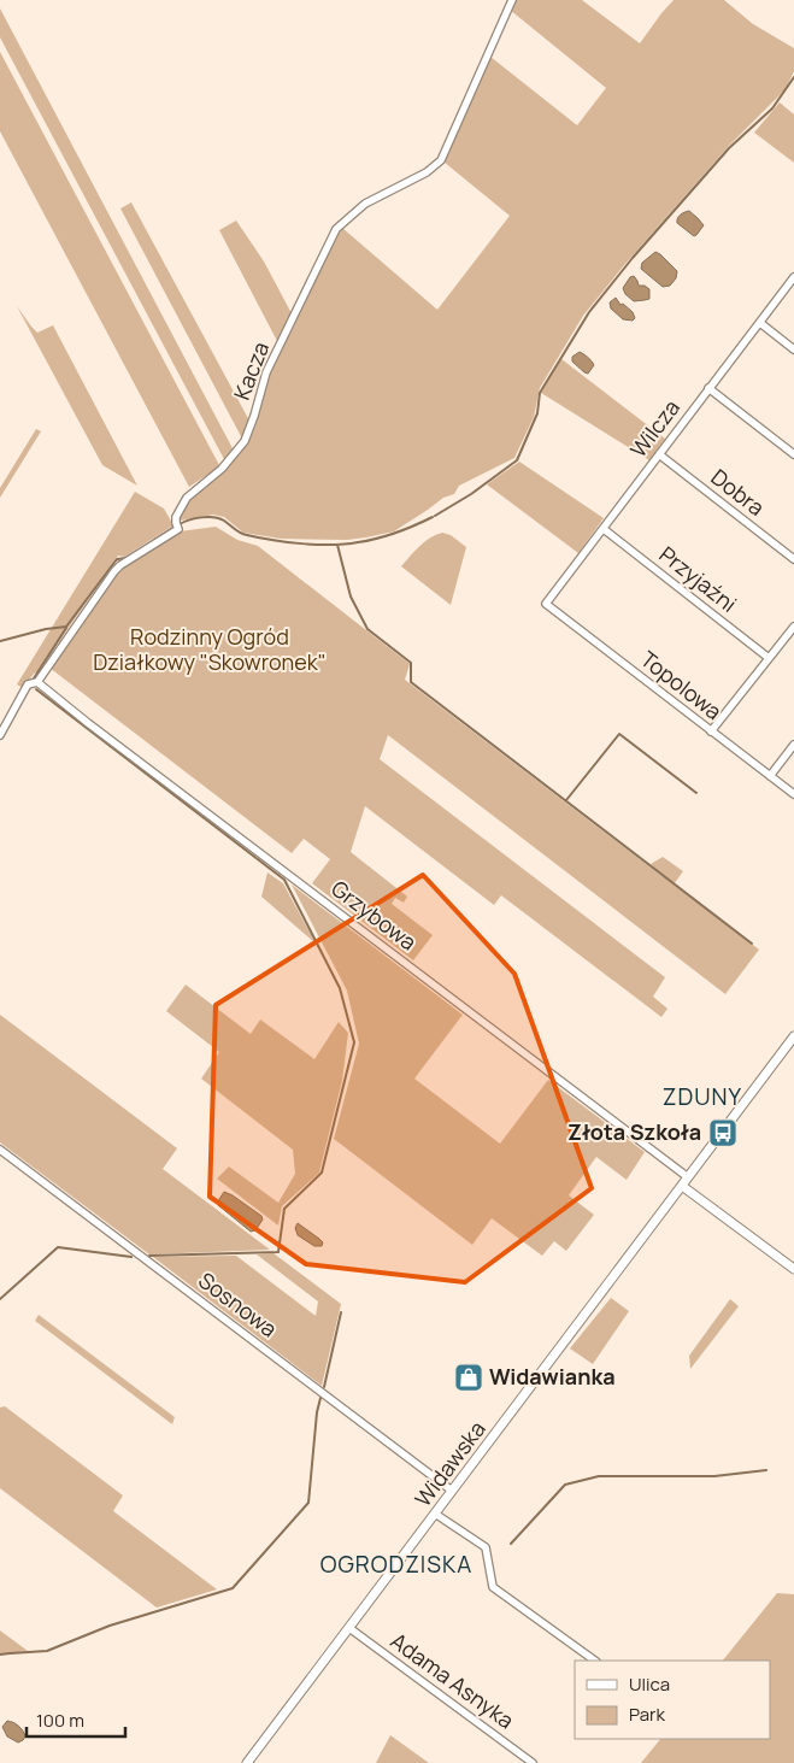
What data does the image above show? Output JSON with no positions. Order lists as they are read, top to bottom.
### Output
{
  "streets": {
    "street": [
      "Kacza",
      "Wilcza",
      "Dobra",
      "Przyjaźni",
      "Topolowa",
      "Grzybowa",
      "Sosnowa",
      "Widawska",
      "Adama Asnyka"
    ]
  },
  "crossings": [
    ["Kacza", "Grzybowa"],
    ["Wilcza", "Dobra"],
    ["Wilcza", "Przyjaźni"],
    ["Wilcza", "Topolowa"],
    ["Grzybowa", "Widawska"],
    ["Sosnowa", "Widawska"],
    ["Widawska", "Adama Asnyka"]
  ],
  "districts": ["ZDUNY", "OGRODZISKA"],
  "parks": ["Rodzinny Ogród Działkowy \"Skowronek\""],
  "places": {
    "bus stop": ["Złota Szkoła"],
    "shop": ["Widawianka"]
  },
  "legend": ["Ulica", "Park"],
  "scale_bar": "100 m"
}
